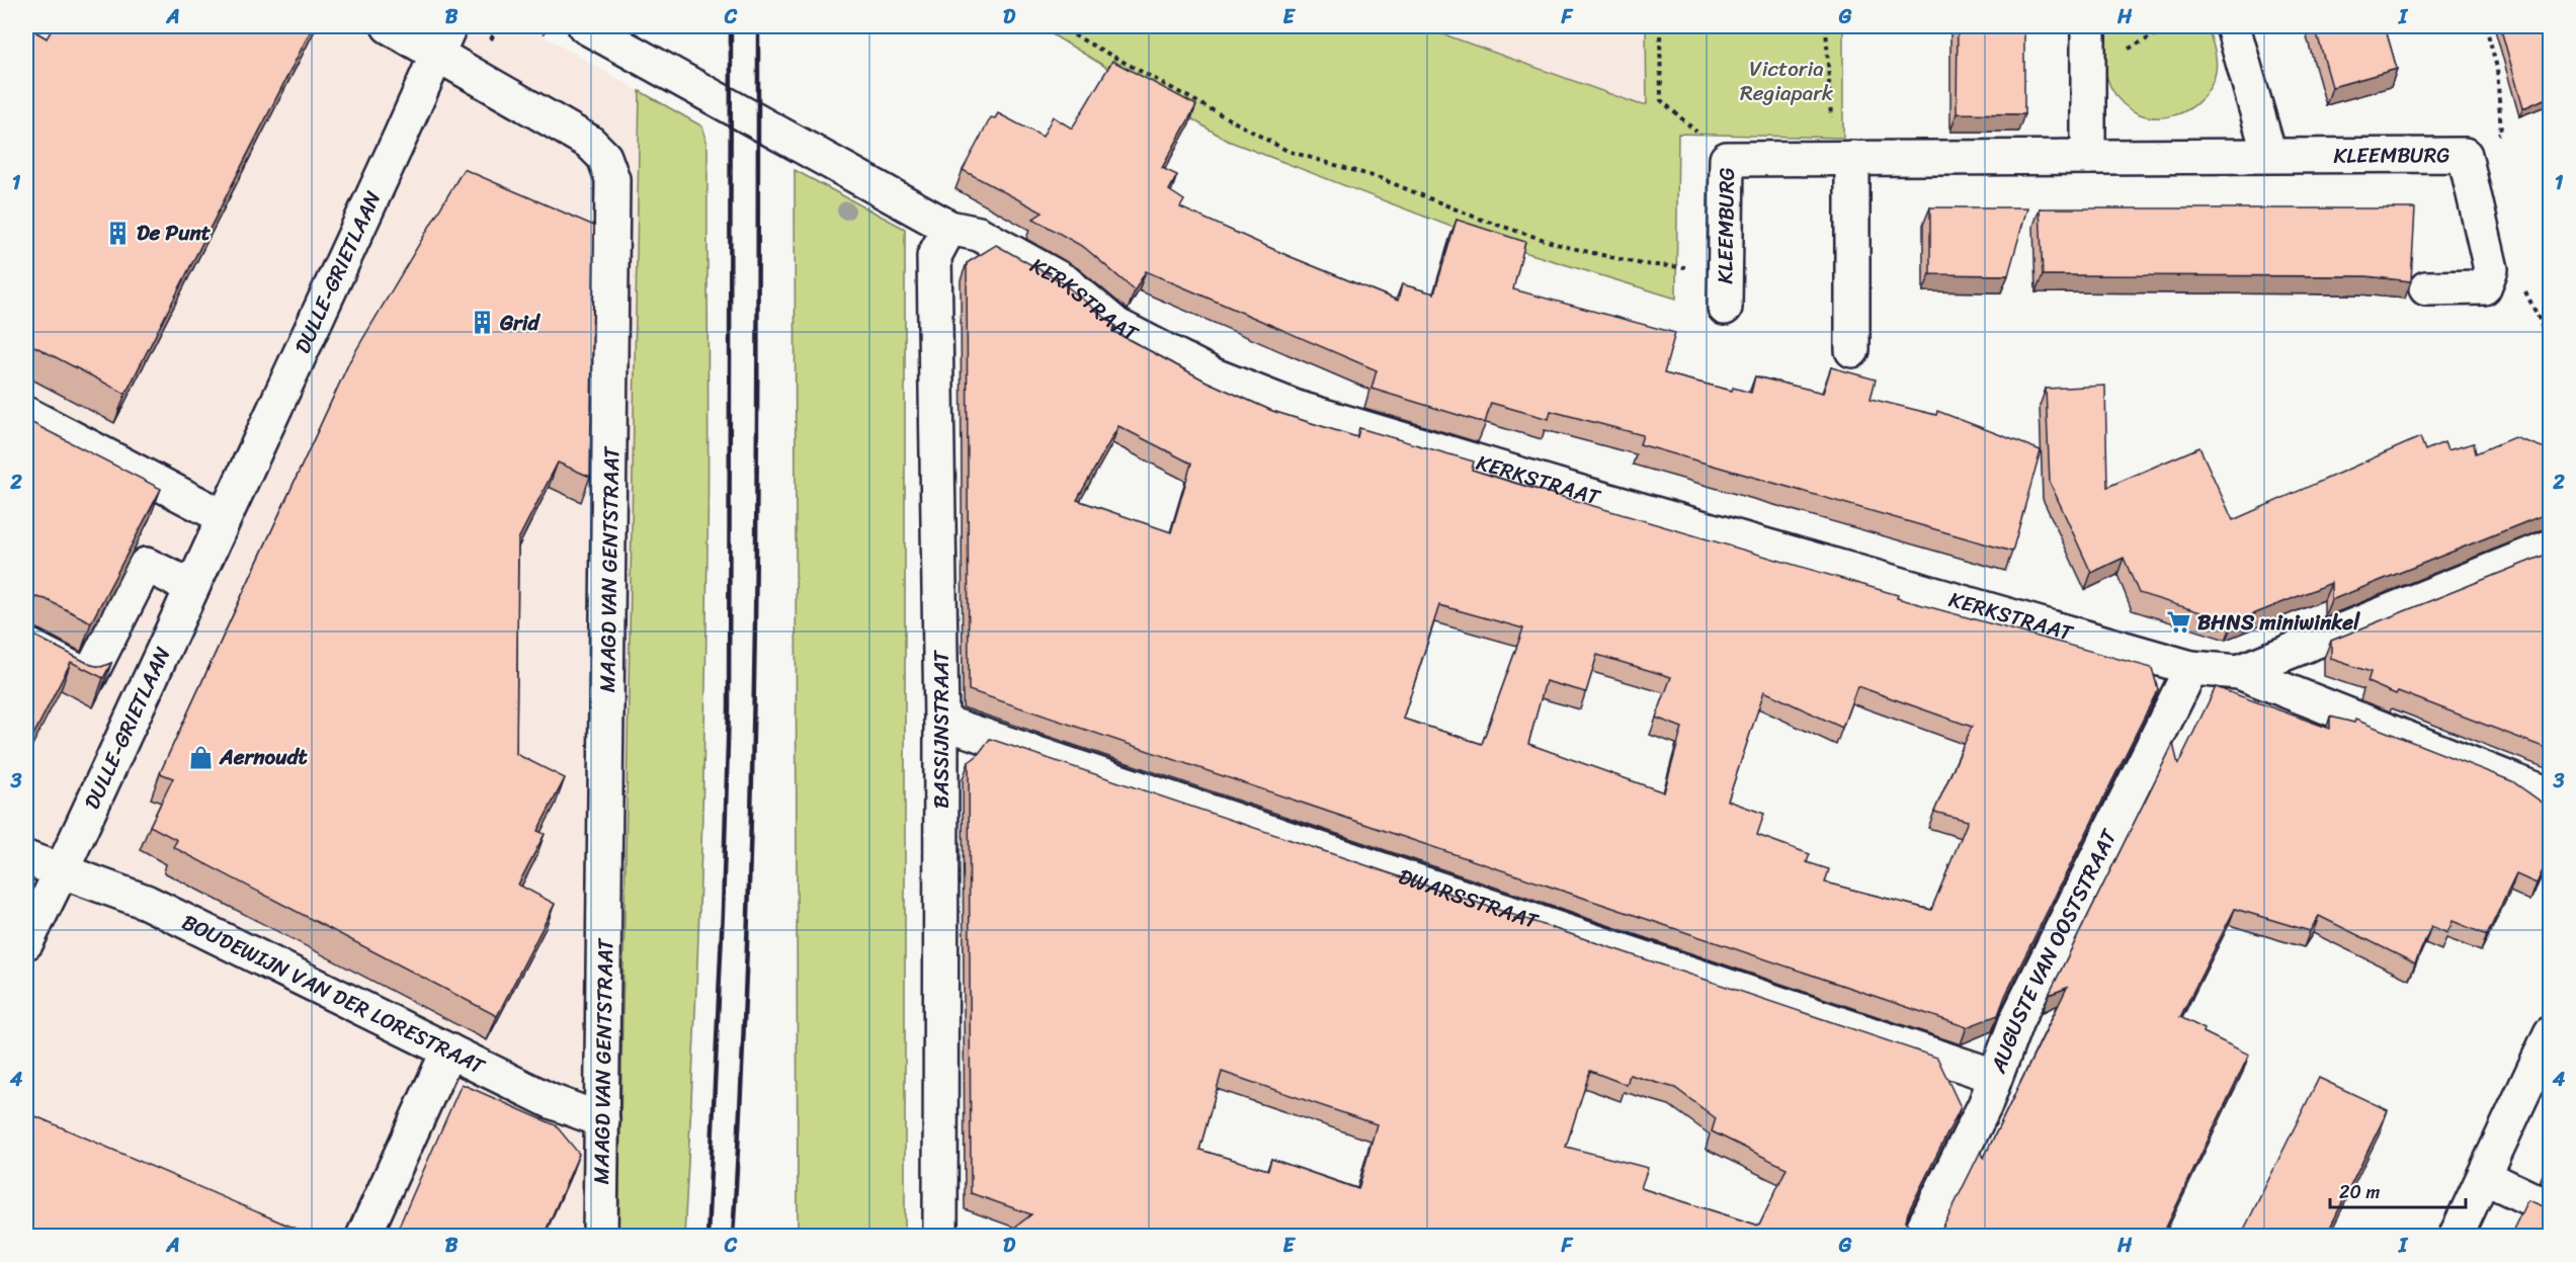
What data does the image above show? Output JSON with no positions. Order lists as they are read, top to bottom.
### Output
{
  "streets": {
    "street": [
      "KLEEMBURG",
      "DULLE-GRIETLAAN",
      "KERKSTRAAT",
      "MAAGD VAN GENTSTRAAT",
      "BASSIJNSTRAAT",
      "DWARSSTRAAT",
      "AUGUSTE VAN OOSTSTRAAT",
      "BOUDEWIJN VAN DER LORESTRAAT"
    ]
  },
  "crossings": [
    ["DULLE-GRIETLAAN", "MAAGD VAN GENTSTRAAT"],
    ["DULLE-GRIETLAAN", "BOUDEWIJN VAN DER LORESTRAAT"],
    ["KERKSTRAAT", "BASSIJNSTRAAT"],
    ["KERKSTRAAT", "AUGUSTE VAN OOSTSTRAAT"],
    ["MAAGD VAN GENTSTRAAT", "BOUDEWIJN VAN DER LORESTRAAT"],
    ["BASSIJNSTRAAT", "DWARSSTRAAT"],
    ["DWARSSTRAAT", "AUGUSTE VAN OOSTSTRAAT"]
  ],
  "parks": ["Victoria Regiapark"],
  "places": {
    "building": ["De Punt", "Grid"],
    "supermarket": ["BHNS miniwinkel"],
    "shop": ["Aernoudt"]
  },
  "scale_bar": "20 m",
  "grid": {
    "columns": [
      "A",
      "B",
      "C",
      "D",
      "E",
      "F",
      "G",
      "H",
      "I"
    ],
    "rows": [
      "1",
      "2",
      "3",
      "4"
    ]
  }
}
